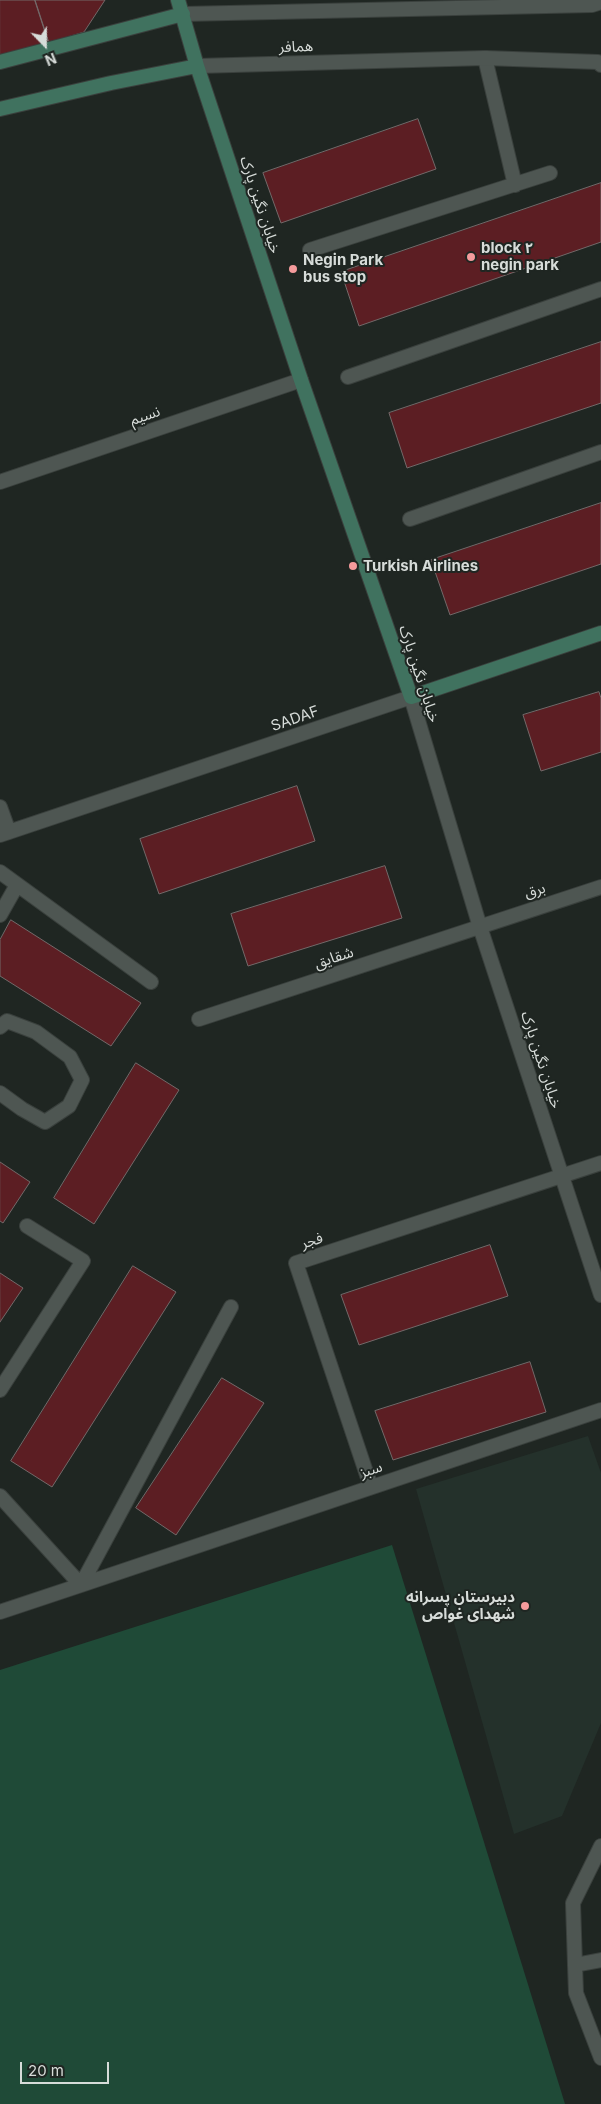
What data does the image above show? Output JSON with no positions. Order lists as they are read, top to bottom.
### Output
{
  "streets": {
    "main road": ["همافر", "خیابان نگین پارک", "SADAF"],
    "street": [
      "نسیم",
      "برق",
      "شقایق",
      "فجر",
      "سبز"
    ]
  },
  "crossings": [
    ["همافر", "خیابان نگین پارک"],
    ["خیابان نگین پارک", "نسیم"],
    ["خیابان نگین پارک", "SADAF"],
    ["خیابان نگین پارک", "برق"],
    ["خیابان نگین پارک", "شقایق"],
    ["خیابان نگین پارک", "فجر"],
    ["برق", "شقایق"],
    ["فجر", "سبز"]
  ],
  "places": [
    "block ۲ negin park",
    "Negin Park bus stop",
    "Turkish Airlines",
    "دبیرستان پسرانه شهدای غواص"
  ],
  "scale_bar": "20 m",
  "north": "bottom"
}
